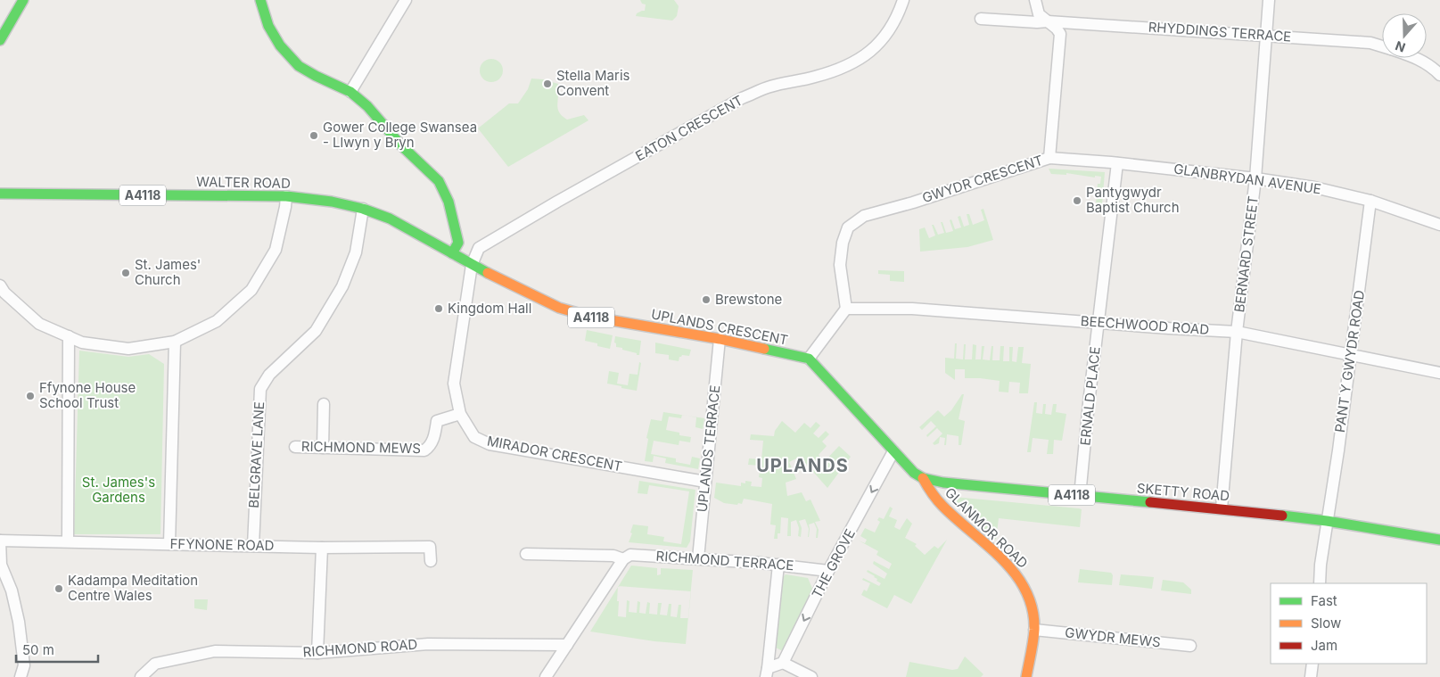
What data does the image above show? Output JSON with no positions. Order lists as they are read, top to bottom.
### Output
{
  "streets": {
    "main road": [
      "WALTER ROAD",
      "A4118",
      "UPLANDS CRESCENT",
      "SKETTY ROAD",
      "GLANMOR ROAD"
    ],
    "street": [
      "RHYDDINGS TERRACE",
      "EATON CRESCENT",
      "GWYDR CRESCENT",
      "GLANBRYDAN AVENUE",
      "BERNARD STREET",
      "BEECHWOOD ROAD",
      "PANT Y GWYDR ROAD",
      "ERNALD PLACE",
      "RICHMOND MEWS",
      "UPLANDS TERRACE",
      "MIRADOR CRESCENT",
      "BELGRAVE LANE",
      "FFYNONE ROAD",
      "RICHMOND TERRACE",
      "THE GROVE",
      "GWYDR MEWS",
      "RICHMOND ROAD"
    ]
  },
  "crossings": [
    ["RHYDDINGS TERRACE", "GWYDR CRESCENT"],
    ["RHYDDINGS TERRACE", "BERNARD STREET"],
    ["EATON CRESCENT", "WALTER ROAD"],
    ["EATON CRESCENT", "UPLANDS CRESCENT"],
    ["EATON CRESCENT", "MIRADOR CRESCENT"],
    ["GWYDR CRESCENT", "GLANBRYDAN AVENUE"],
    ["GWYDR CRESCENT", "BEECHWOOD ROAD"],
    ["GLANBRYDAN AVENUE", "BERNARD STREET"],
    ["GLANBRYDAN AVENUE", "PANT Y GWYDR ROAD"],
    ["GLANBRYDAN AVENUE", "ERNALD PLACE"],
    ["WALTER ROAD", "UPLANDS CRESCENT"],
    ["WALTER ROAD", "MIRADOR CRESCENT"],
    ["WALTER ROAD", "BELGRAVE LANE"],
    ["A4118", "UPLANDS CRESCENT"],
    ["A4118", "SKETTY ROAD"],
    ["A4118", "GLANMOR ROAD"],
    ["A4118", "THE GROVE"],
    ["BERNARD STREET", "BEECHWOOD ROAD"],
    ["BERNARD STREET", "SKETTY ROAD"],
    ["BEECHWOOD ROAD", "PANT Y GWYDR ROAD"],
    ["BEECHWOOD ROAD", "ERNALD PLACE"],
    ["UPLANDS CRESCENT", "UPLANDS TERRACE"],
    ["UPLANDS CRESCENT", "MIRADOR CRESCENT"],
    ["PANT Y GWYDR ROAD", "SKETTY ROAD"],
    ["ERNALD PLACE", "SKETTY ROAD"],
    ["RICHMOND MEWS", "MIRADOR CRESCENT"],
    ["UPLANDS TERRACE", "MIRADOR CRESCENT"],
    ["UPLANDS TERRACE", "RICHMOND TERRACE"],
    ["BELGRAVE LANE", "FFYNONE ROAD"],
    ["SKETTY ROAD", "GLANMOR ROAD"],
    ["GLANMOR ROAD", "GWYDR MEWS"],
    ["RICHMOND TERRACE", "THE GROVE"]
  ],
  "districts": ["UPLANDS"],
  "parks": ["St. James's Gardens"],
  "places": [
    "Stella Maris Convent",
    "Gower College Swansea - Llwyn y Bryn",
    "Pantygwydr Baptist Church",
    "St. James' Church",
    "Brewstone",
    "Kingdom Hall",
    "Ffynone House School Trust",
    "Kadampa Meditation Centre Wales"
  ],
  "legend": ["Fast", "Slow", "Jam"],
  "scale_bar": "50 m",
  "north": "bottom"
}
